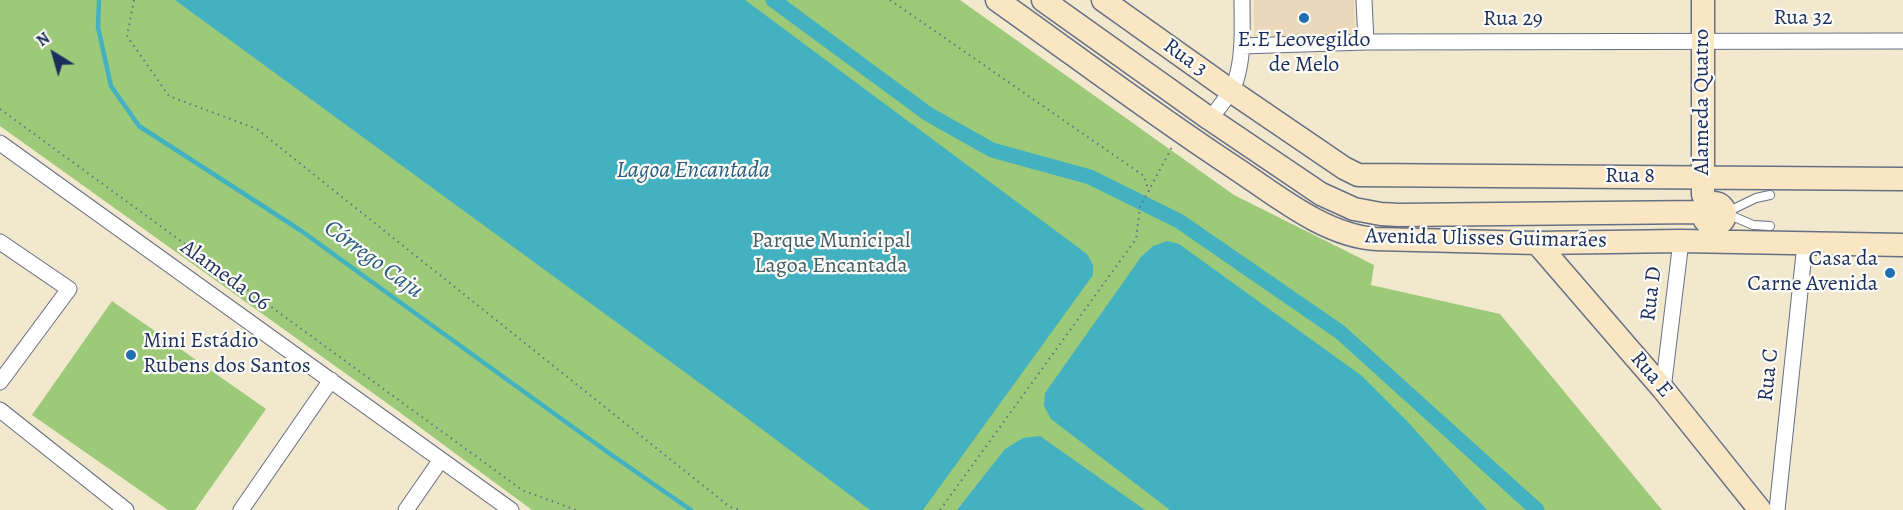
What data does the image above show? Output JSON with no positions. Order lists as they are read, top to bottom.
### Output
{
  "streets": {
    "main road": [
      "Rua 3",
      "Alameda Quatro",
      "Rua 8",
      "Avenida Ulisses Guimarães",
      "Rua E"
    ],
    "street": [
      "Rua 32",
      "Rua 29",
      "Alameda 06",
      "Rua D",
      "Rua C"
    ]
  },
  "crossings": [
    ["Rua 32", "Rua 29"],
    ["Rua 32", "Alameda Quatro"],
    ["Rua 29", "Alameda Quatro"],
    ["Rua 3", "Rua 8"],
    ["Alameda Quatro", "Rua 8"],
    ["Alameda Quatro", "Avenida Ulisses Guimarães"],
    ["Avenida Ulisses Guimarães", "Rua D"],
    ["Avenida Ulisses Guimarães", "Rua E"],
    ["Avenida Ulisses Guimarães", "Rua C"],
    ["Rua D", "Rua E"]
  ],
  "water": ["Lagoa Encantada", "Córrego Caju"],
  "parks": ["Parque Municipal Lagoa Encantada"],
  "places": ["E.E Leovegildo de Melo", "Casa da Carne Avenida", "Mini Estádio Rubens dos Santos"],
  "north": "top left"
}
